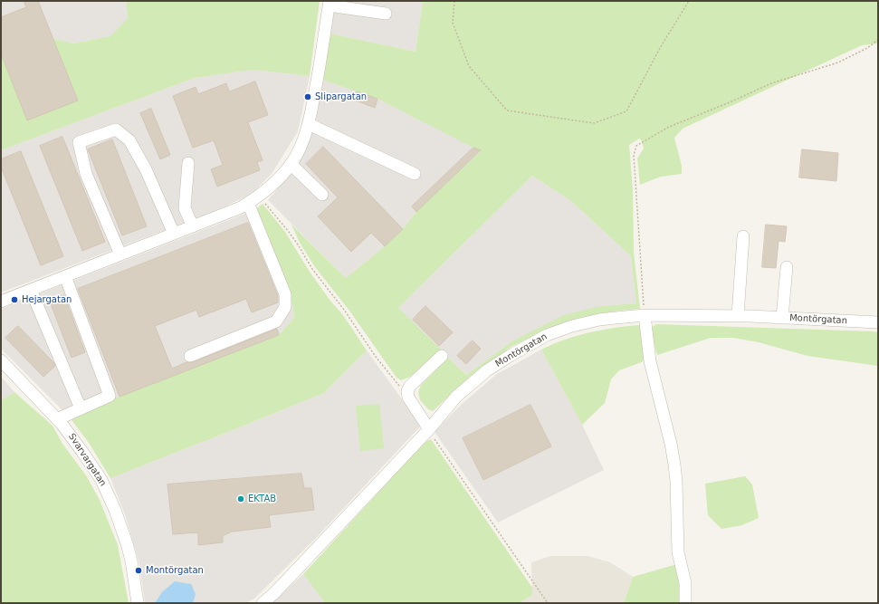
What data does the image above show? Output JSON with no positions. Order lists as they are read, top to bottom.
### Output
{
  "streets": {
    "street": ["Montörgatan", "Svarvargatan"]
  },
  "places": [
    "Slipargatan",
    "Hejargatan",
    "EKTAB",
    "Montörgatan"
  ]
}
